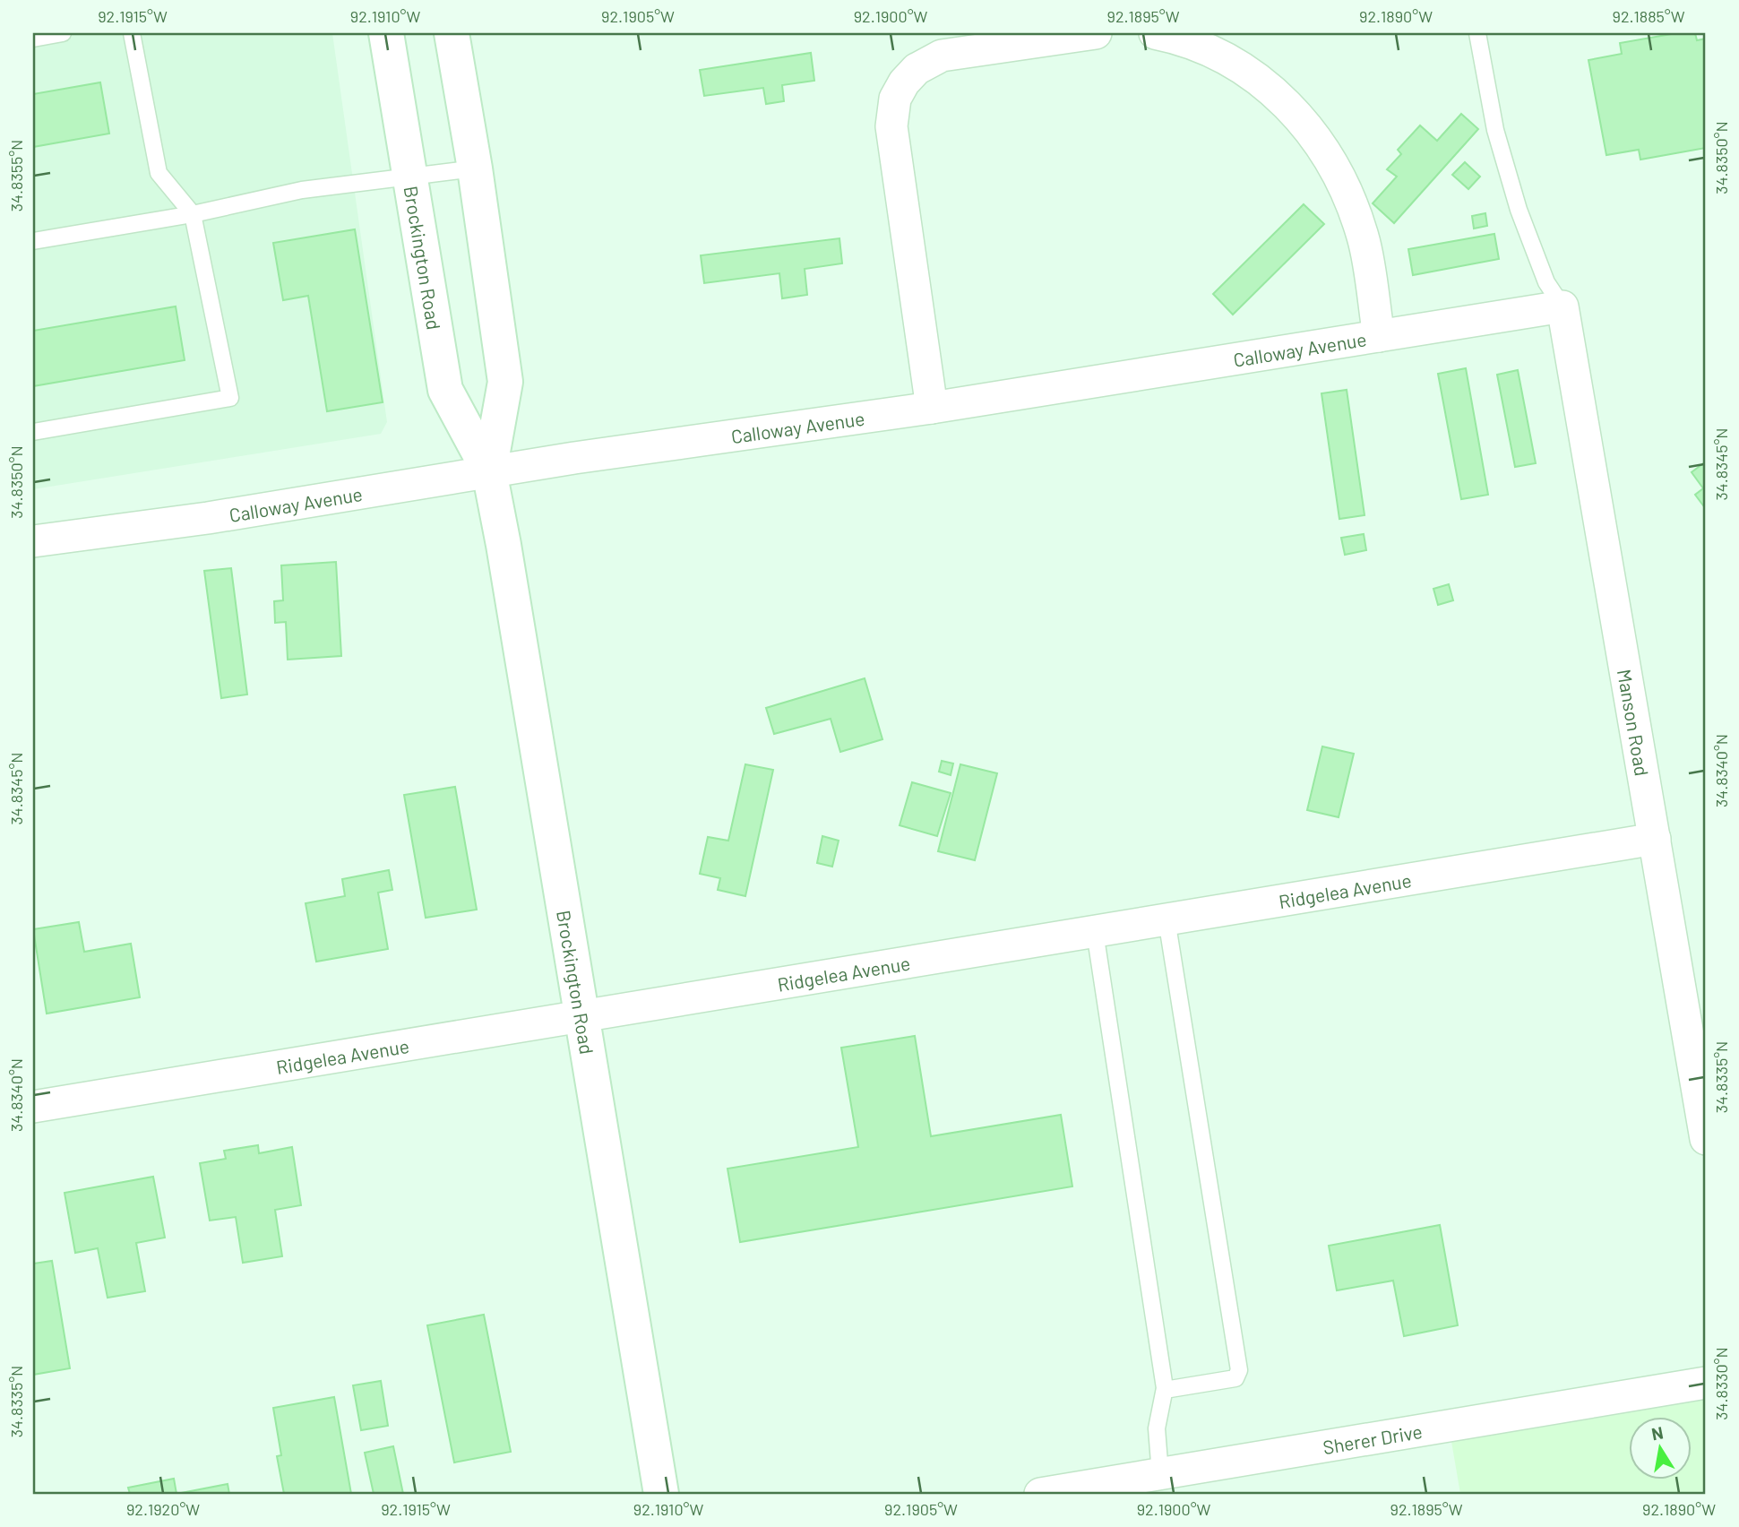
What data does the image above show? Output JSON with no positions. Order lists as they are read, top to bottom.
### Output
{
  "streets": {
    "main road": ["Brockington Road"],
    "street": [
      "Calloway Avenue",
      "Manson Road",
      "Ridgelea Avenue",
      "Sherer Drive"
    ]
  },
  "crossings": [
    ["Brockington Road", "Calloway Avenue"],
    ["Brockington Road", "Ridgelea Avenue"],
    ["Calloway Avenue", "Manson Road"],
    ["Manson Road", "Ridgelea Avenue"]
  ],
  "north": "top",
  "coordinates": [
    "92.1915°W",
    "92.1910°W",
    "92.1905°W",
    "92.1900°W",
    "92.1895°W",
    "92.1890°W",
    "92.1885°W",
    "34.8350°N",
    "34.8355°N",
    "34.8345°N",
    "34.8340°N",
    "34.8335°N",
    "34.8330°N",
    "92.1920°W"
  ]
}
